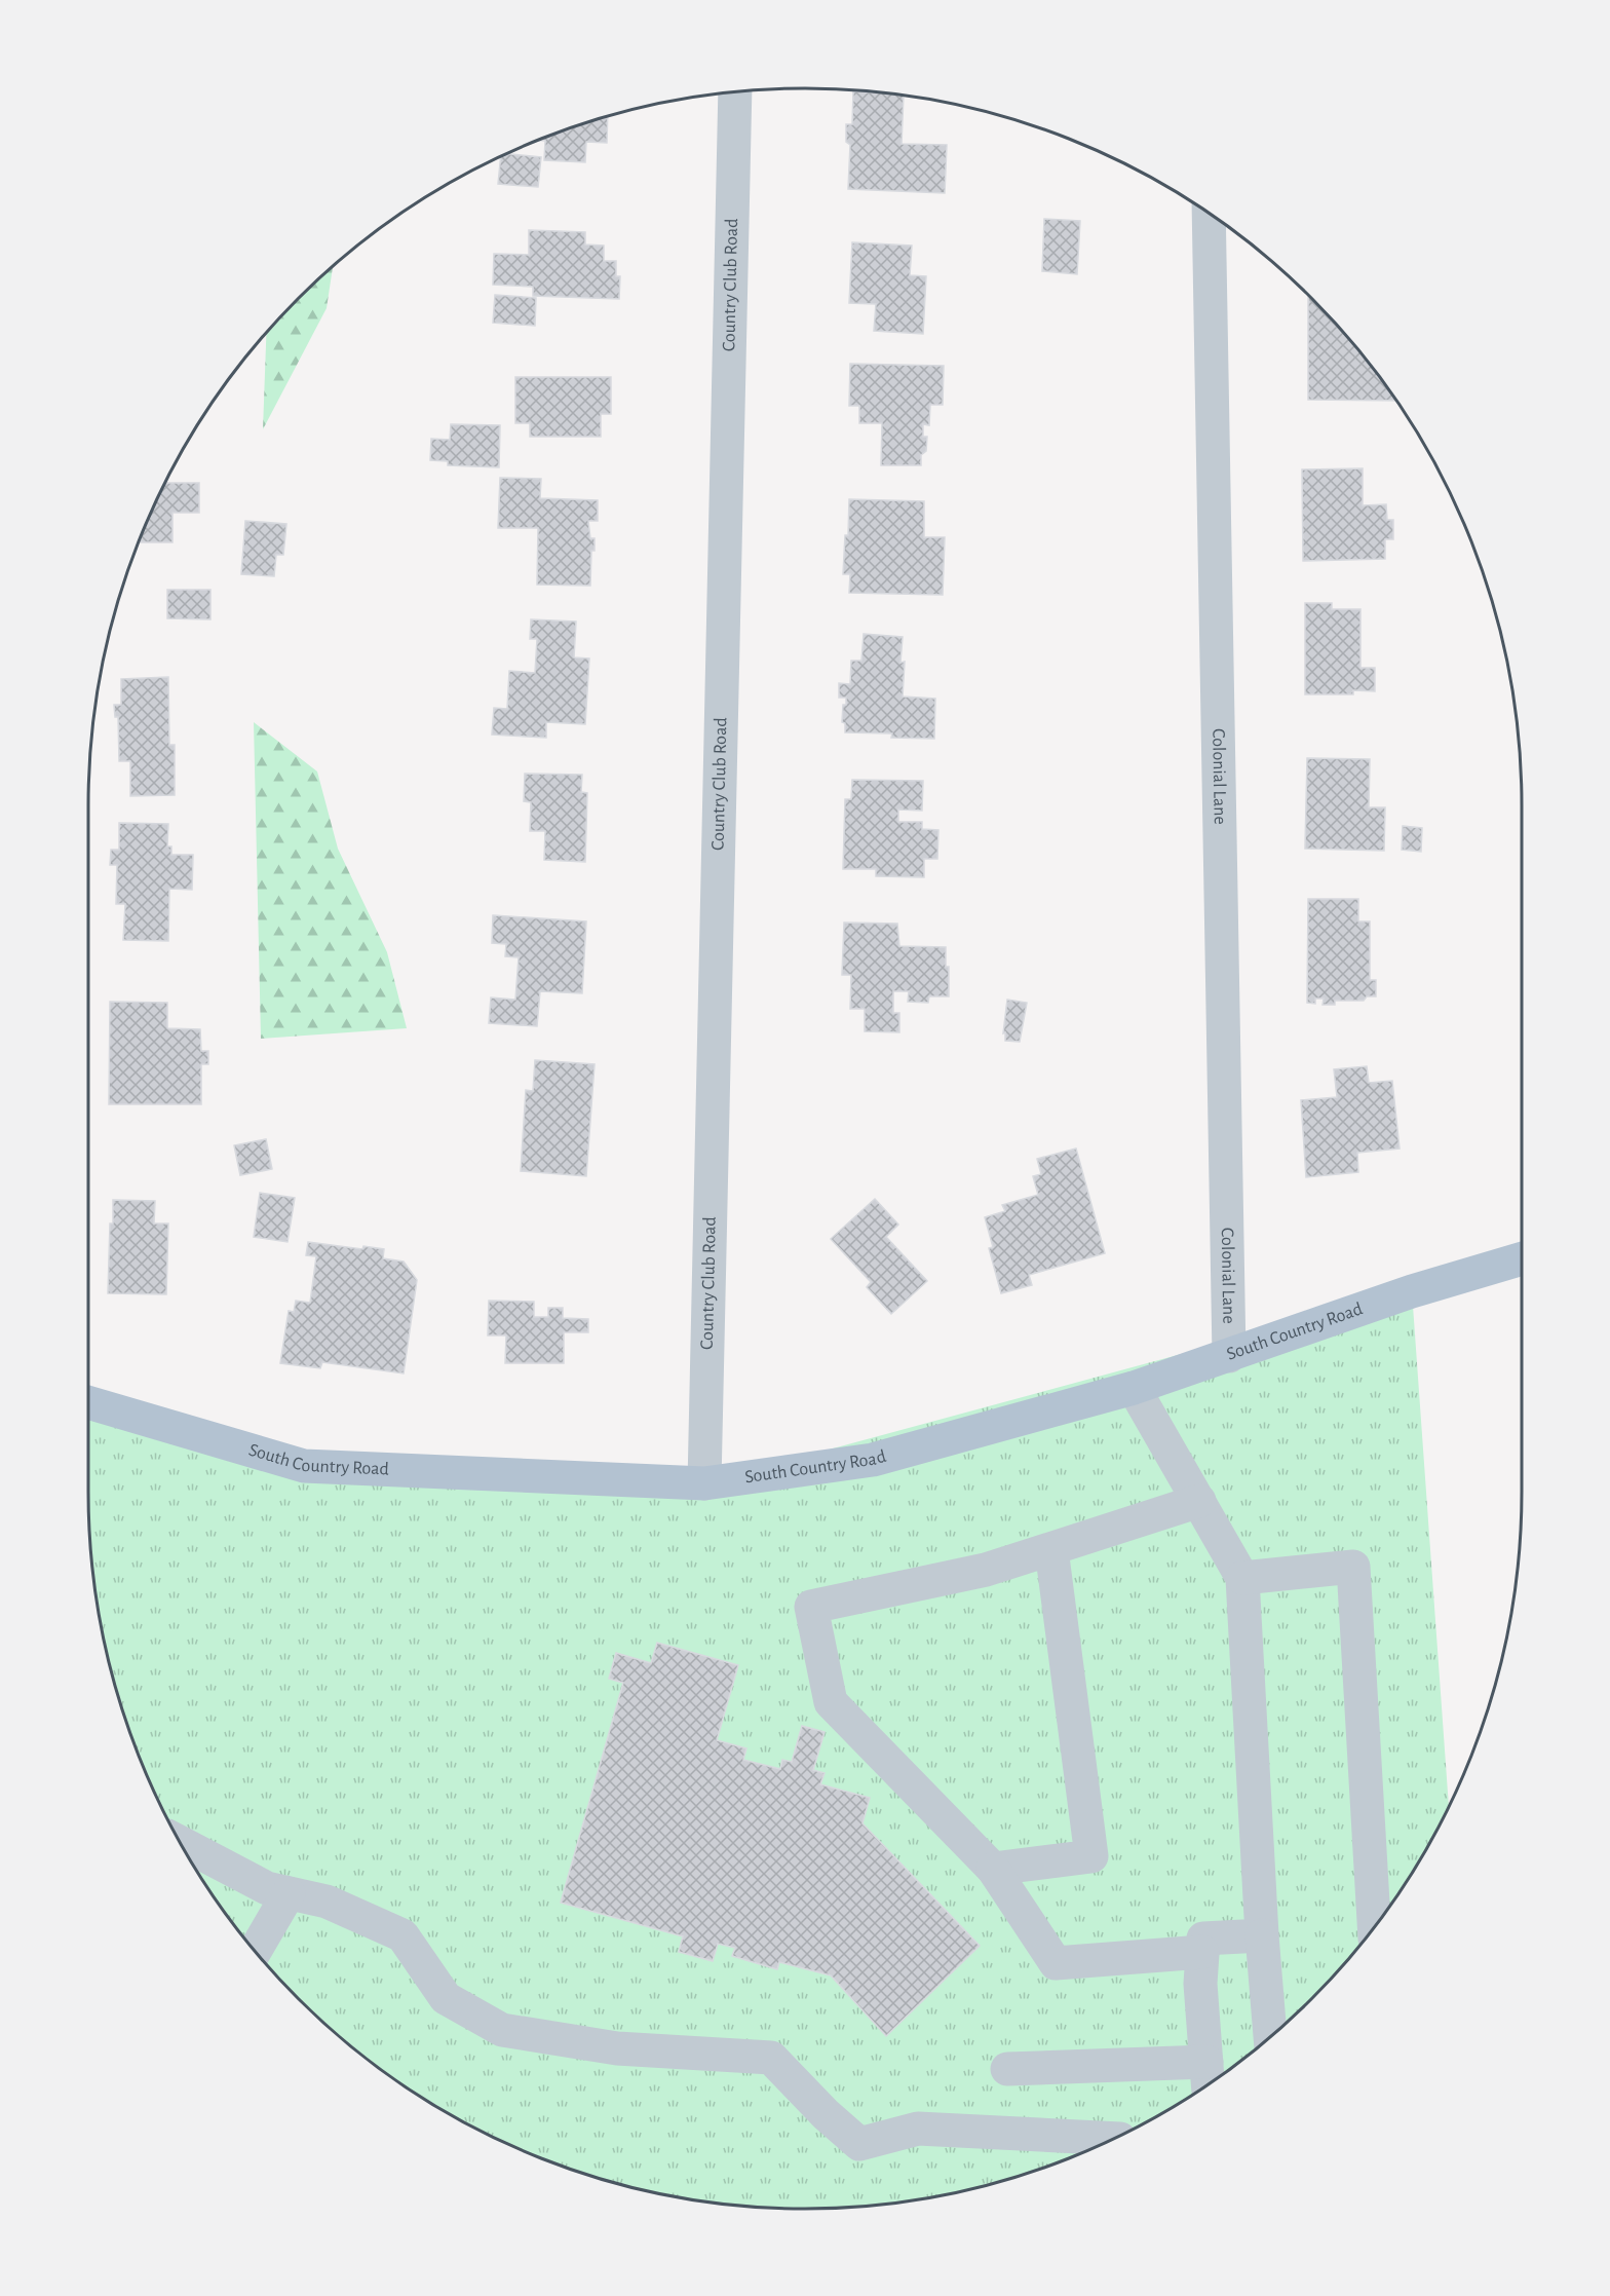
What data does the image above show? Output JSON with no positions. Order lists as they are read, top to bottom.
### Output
{
  "streets": {
    "main road": ["South Country Road"],
    "street": ["Country Club Road", "Colonial Lane"]
  },
  "crossings": [
    ["Country Club Road", "South Country Road"],
    ["Colonial Lane", "South Country Road"]
  ]
}
